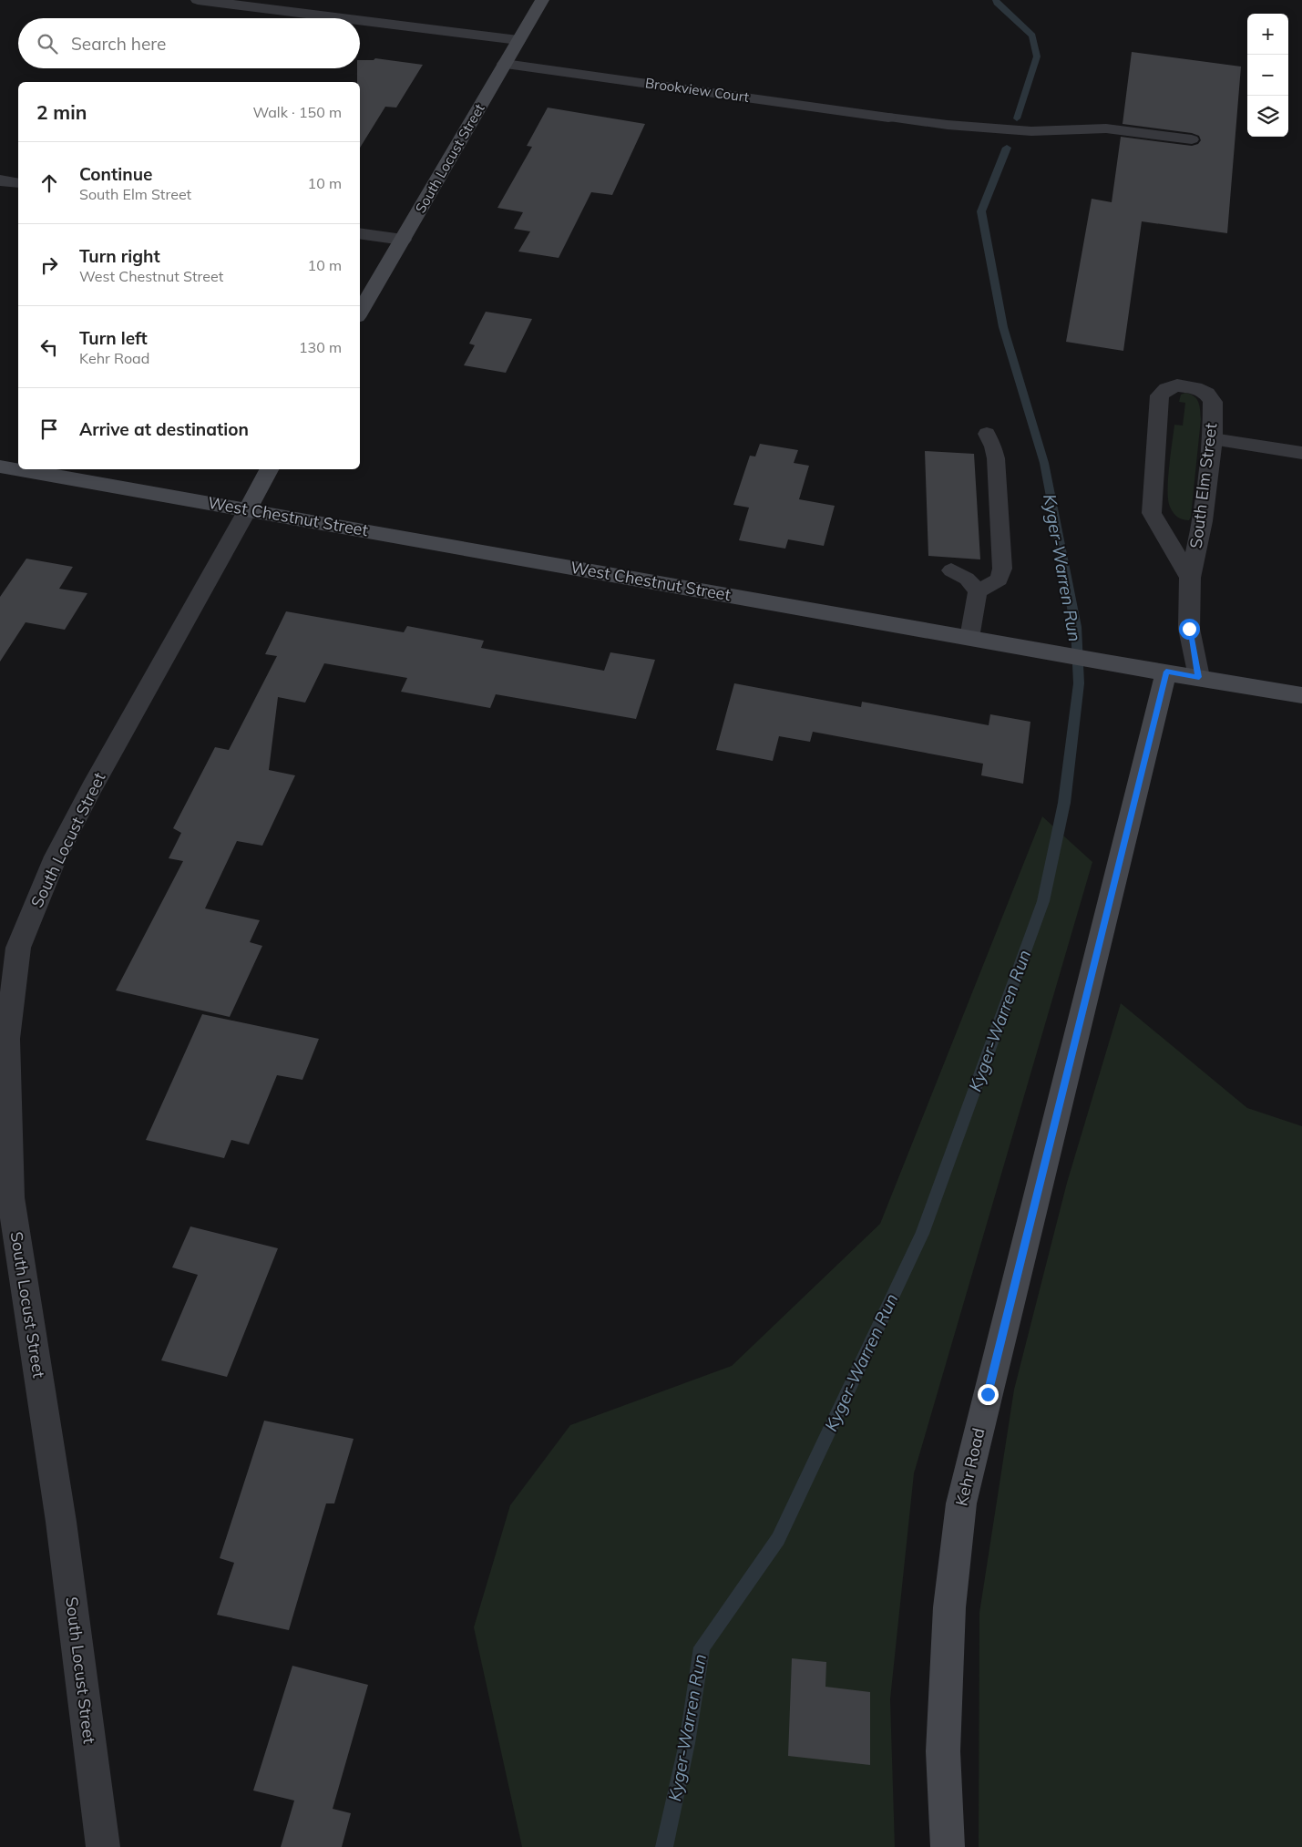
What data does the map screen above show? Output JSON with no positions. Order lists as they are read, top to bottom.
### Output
{
  "streets": {
    "street": [
      "Brookview Court",
      "South Locust Street",
      "South Elm Street",
      "West Chestnut Street",
      "Kehr Road"
    ]
  },
  "crossings": [
    ["Brookview Court", "South Locust Street"],
    ["South Locust Street", "West Chestnut Street"],
    ["South Elm Street", "West Chestnut Street"],
    ["West Chestnut Street", "Kehr Road"]
  ],
  "water": ["Kyger-Warren Run"],
  "page": {
    "map_buttons": ["+", "−"],
    "search": "Search here",
    "heading": ["2 min", "Walk · 150 m"],
    "list": [
      ["Continue", "South Elm Street", "10 m"],
      ["Turn right", "West Chestnut Street", "10 m"],
      ["Turn left", "Kehr Road", "130 m"],
      "Arrive at destination"
    ]
  }
}
